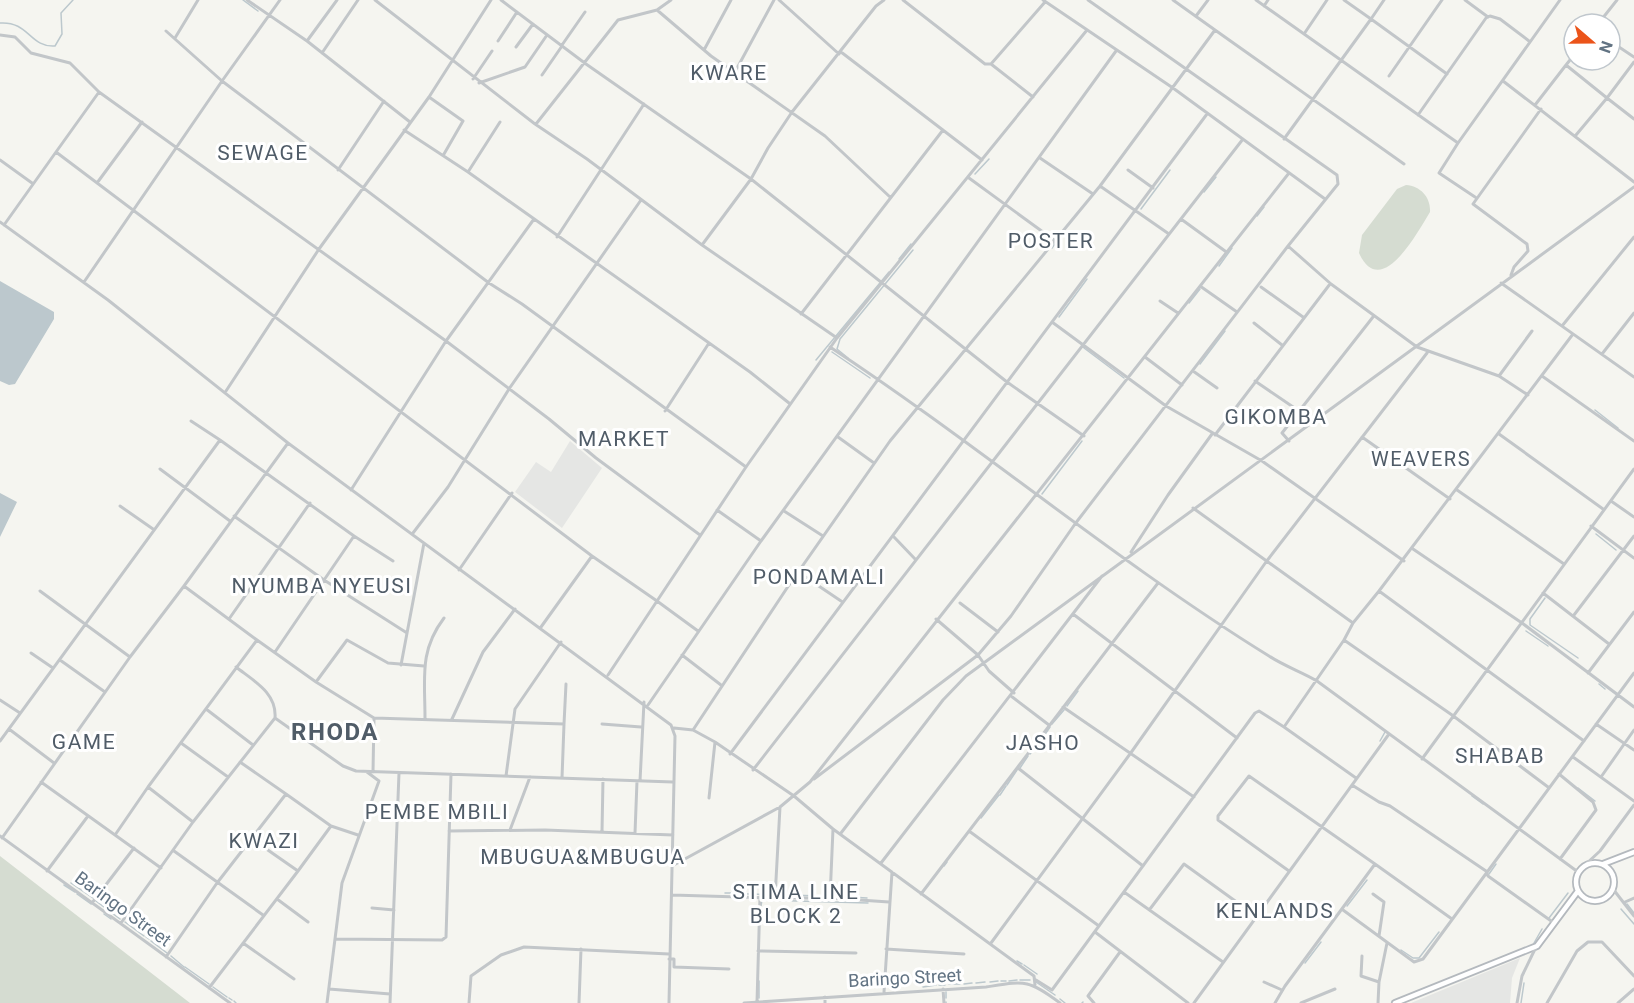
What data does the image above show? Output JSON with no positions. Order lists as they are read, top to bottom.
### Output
{
  "streets": {
    "street": ["Baringo Street"]
  },
  "districts": [
    "KWARE",
    "SEWAGE",
    "POSTER",
    "GIKOMBA",
    "MARKET",
    "WEAVERS",
    "PONDAMALI",
    "NYUMBA NYEUSI",
    "RHODA",
    "GAME",
    "JASHO",
    "SHABAB",
    "PEMBE MBILI",
    "KWAZI",
    "MBUGUA&MBUGUA",
    "STIMA LINE BLOCK 2",
    "KENLANDS"
  ],
  "north": "right"
}
